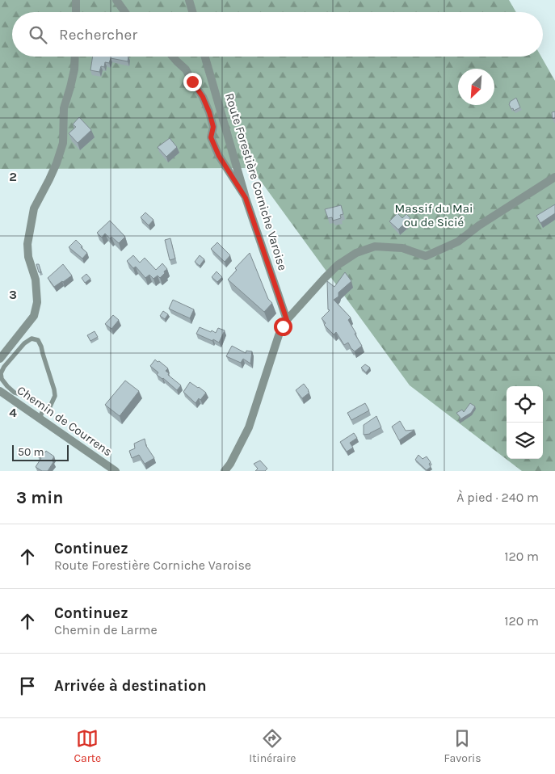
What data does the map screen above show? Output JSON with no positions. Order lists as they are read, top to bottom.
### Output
{
  "streets": {
    "street": ["Route Forestière Corniche Varoise", "Chemin de Courrens"]
  },
  "parks": ["Massif du Mai ou de Sicié"],
  "scale_bar": "50 m",
  "north": "bottom left",
  "page": {
    "search": "Rechercher",
    "scale": "50 m",
    "heading": ["3 min", "À pied · 240 m"],
    "list": [
      ["Continuez", "Route Forestière Corniche Varoise", "120 m"],
      ["Continuez", "Chemin de Larme", "120 m"],
      "Arrivée à destination"
    ],
    "nav": ["Carte", "Itinéraire", "Favoris"]
  },
  "grid": {
    "rows": ["2", "3", "4"]
  }
}
